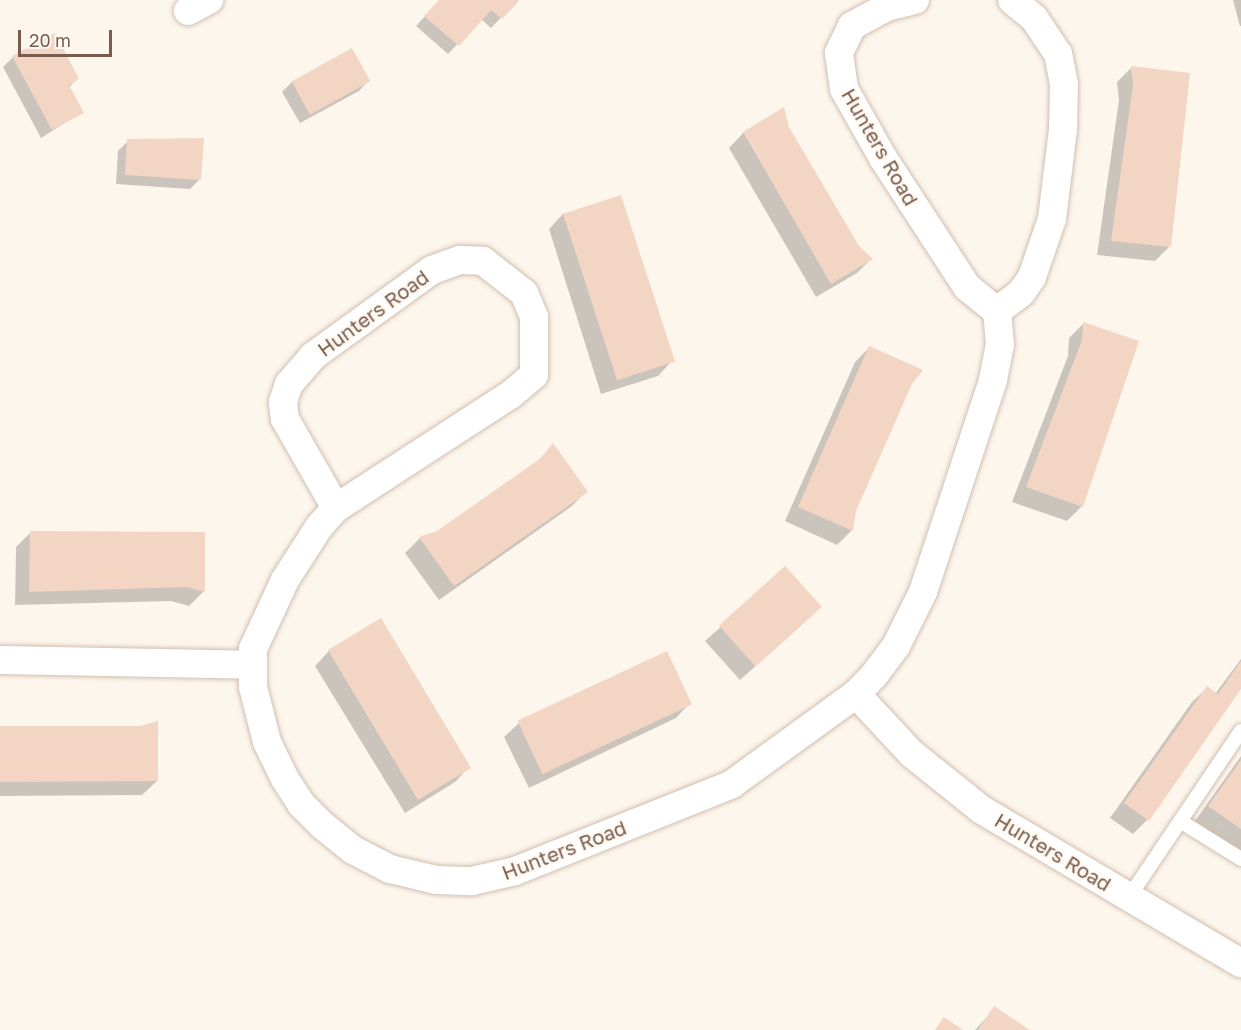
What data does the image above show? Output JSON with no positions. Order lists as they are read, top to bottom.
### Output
{
  "streets": {
    "street": ["Hunters Road"]
  },
  "scale_bar": "20 m"
}
